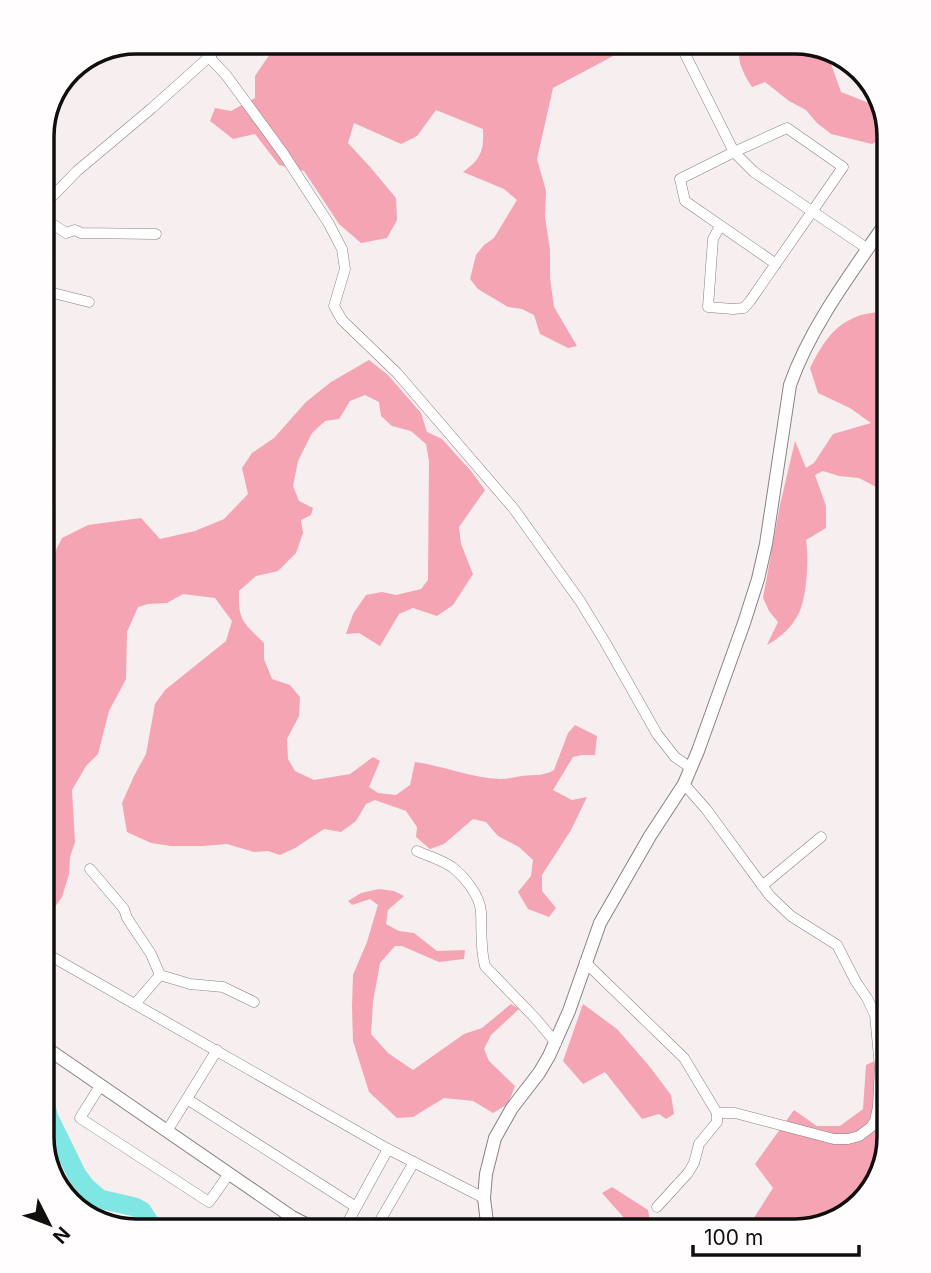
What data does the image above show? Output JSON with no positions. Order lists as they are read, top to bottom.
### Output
{
  "scale_bar": "100 m",
  "north": "bottom right"
}
